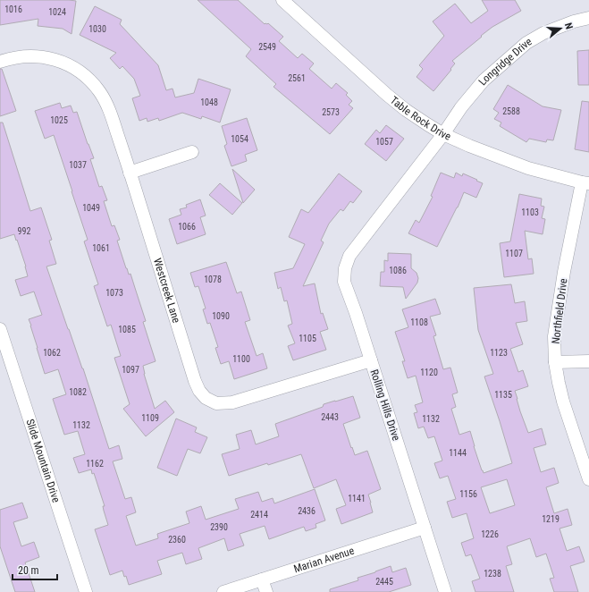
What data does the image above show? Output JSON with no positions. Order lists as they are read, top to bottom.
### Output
{
  "streets": {
    "street": [
      "Longridge Drive",
      "Table Rock Drive",
      "Westcreek Lane",
      "Northfield Drive",
      "Rolling Hills Drive",
      "Slide Mountain Drive",
      "Marian Avenue"
    ]
  },
  "crossings": [
    ["Longridge Drive", "Table Rock Drive"],
    ["Longridge Drive", "Rolling Hills Drive"],
    ["Table Rock Drive", "Northfield Drive"],
    ["Table Rock Drive", "Rolling Hills Drive"],
    ["Westcreek Lane", "Rolling Hills Drive"],
    ["Rolling Hills Drive", "Marian Avenue"]
  ],
  "house_numbers": [
    "1016",
    "1024",
    "1030",
    "2549",
    "2561",
    "1048",
    "2588",
    "2573",
    "1025",
    "1054",
    "1057",
    "1037",
    "1049",
    "1103",
    "1066",
    "992",
    "1061",
    "1107",
    "1086",
    "1078",
    "1073",
    "1090",
    "1108",
    "1085",
    "1105",
    "1062",
    "1123",
    "1100",
    "1097",
    "1120",
    "1082",
    "1135",
    "2443",
    "1109",
    "1132",
    "1132",
    "1144",
    "1162",
    "1156",
    "1141",
    "2436",
    "2414",
    "1219",
    "2390",
    "1226",
    "2360",
    "1238",
    "2445"
  ],
  "scale_bar": "20 m",
  "north": "right"
}
